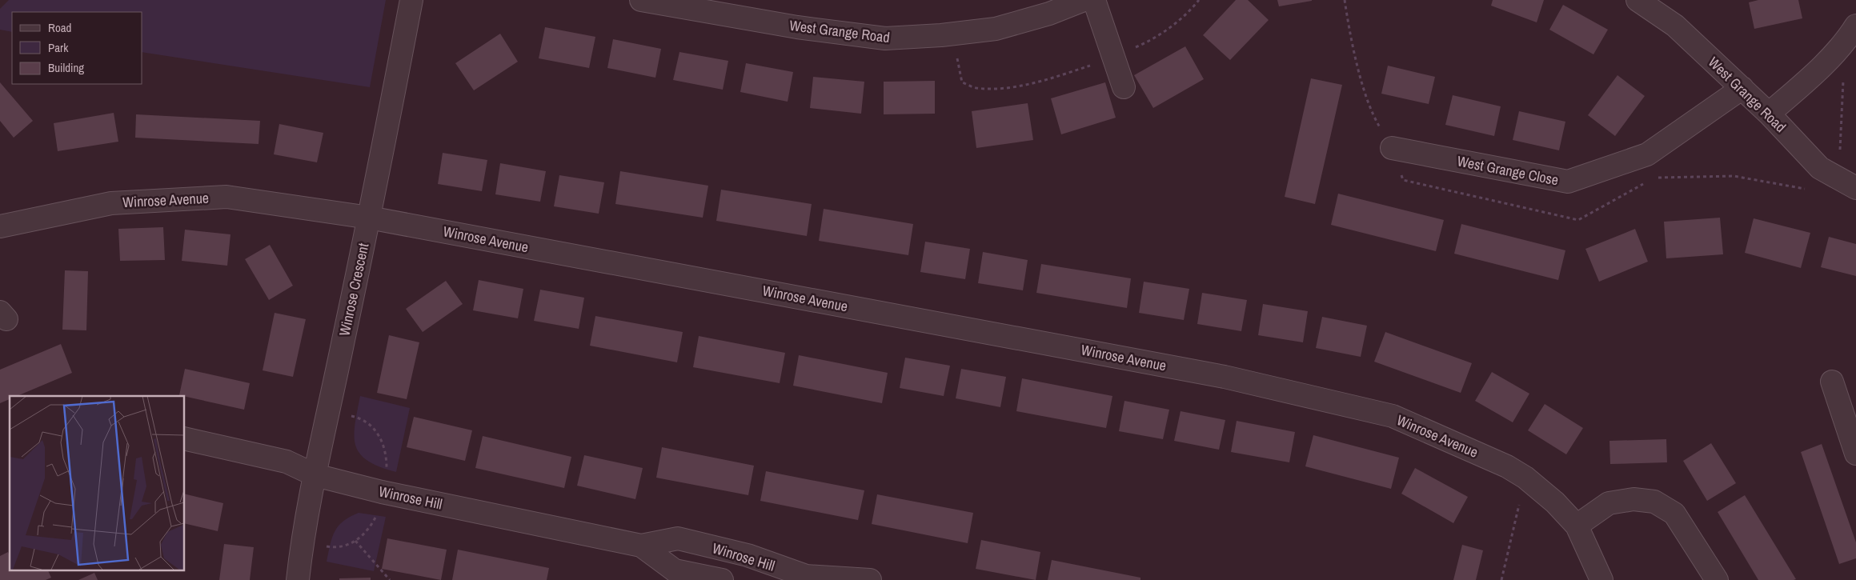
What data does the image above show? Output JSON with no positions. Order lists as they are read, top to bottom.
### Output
{
  "streets": {
    "street": [
      "West Grange Road",
      "West Grange Close",
      "Winrose Avenue",
      "Winrose Crescent",
      "Winrose Hill"
    ]
  },
  "crossings": [
    ["West Grange Road", "West Grange Close"],
    ["Winrose Avenue", "Winrose Crescent"],
    ["Winrose Crescent", "Winrose Hill"]
  ],
  "legend": ["Road", "Park", "Building"]
}
